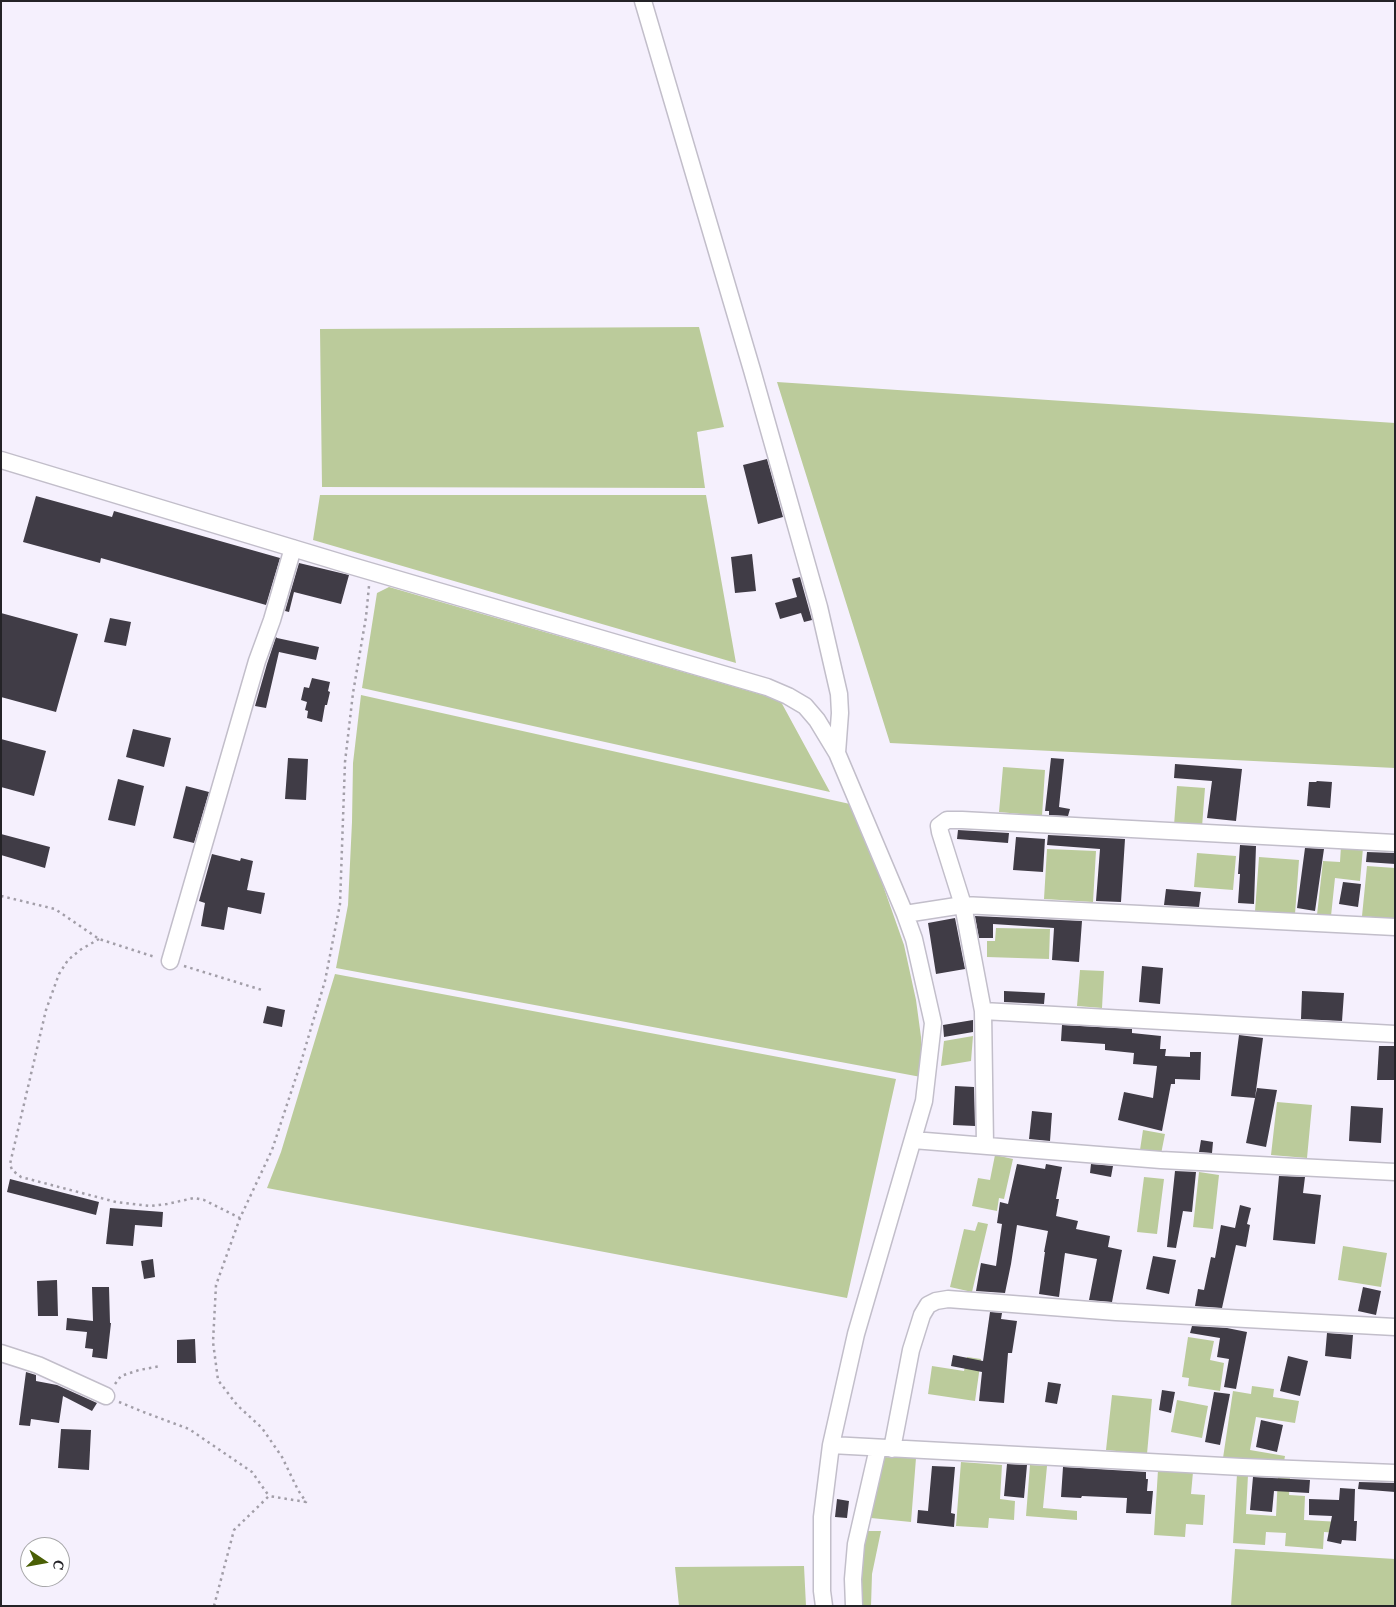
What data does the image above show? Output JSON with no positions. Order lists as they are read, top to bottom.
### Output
{
  "north": "right"
}
